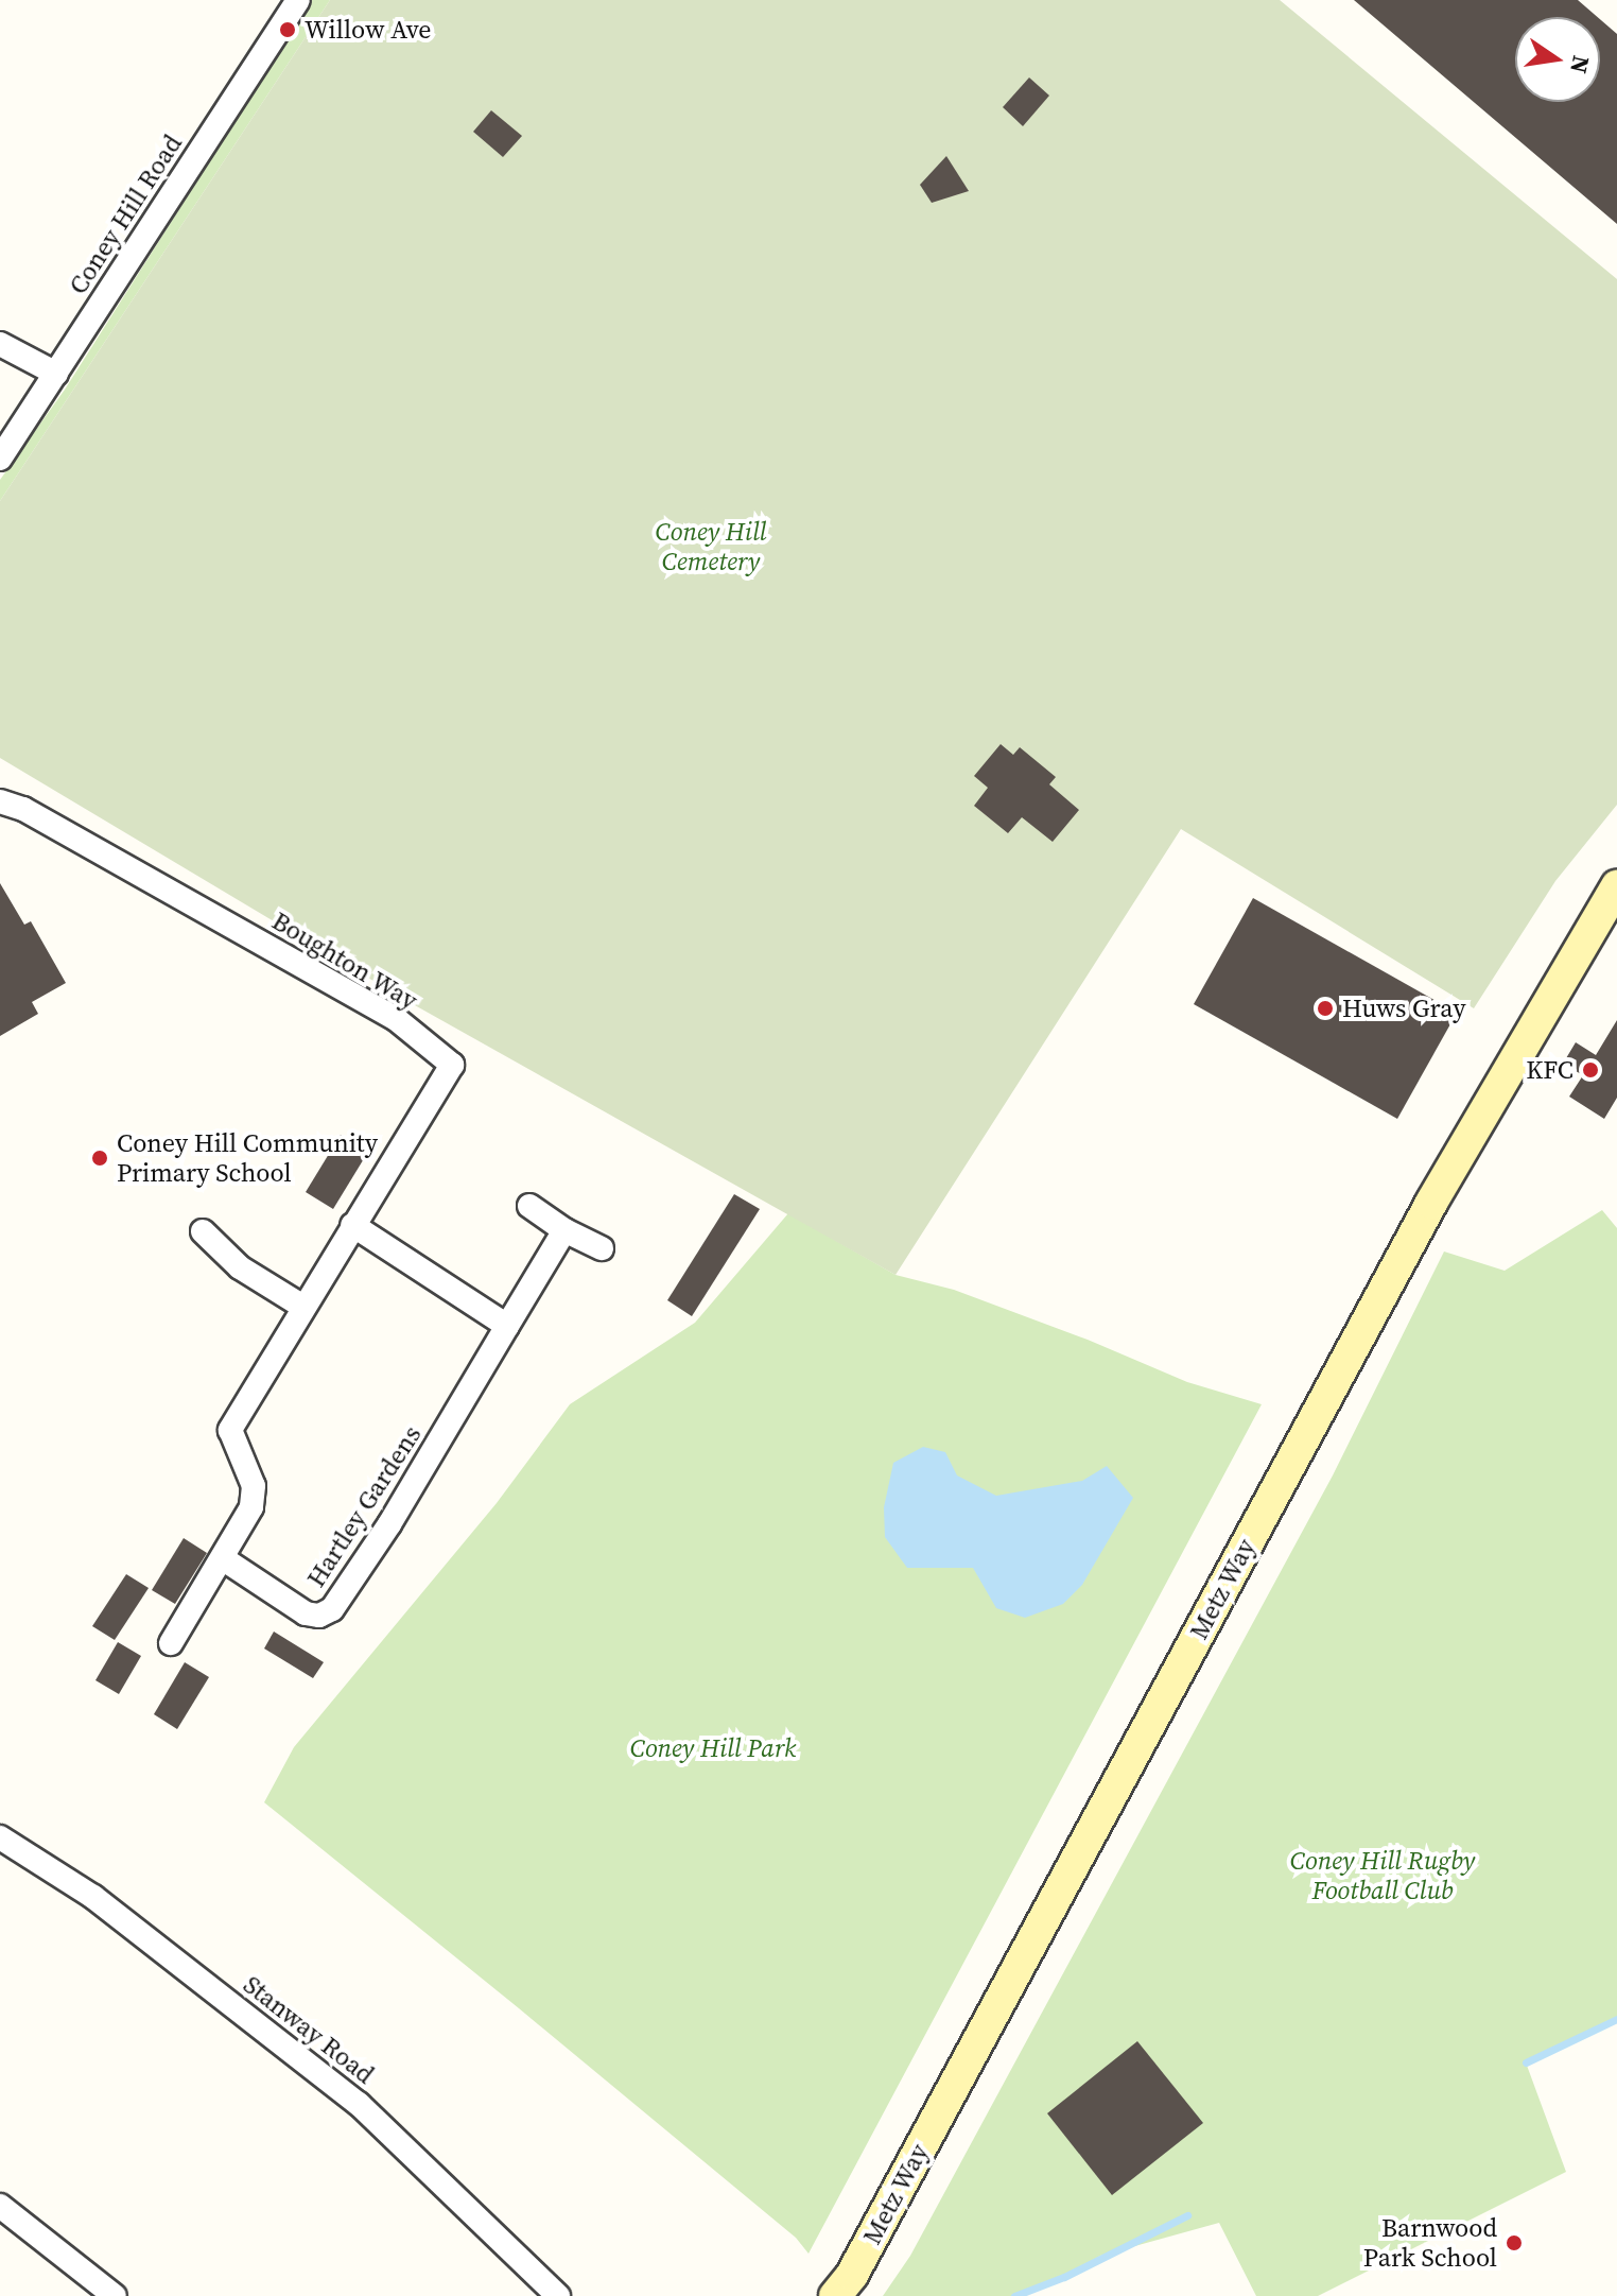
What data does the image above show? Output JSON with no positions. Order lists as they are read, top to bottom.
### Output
{
  "streets": {
    "street": [
      "Coney Hill Road",
      "Boughton Way",
      "Hartley Gardens",
      "Metz Way",
      "Stanway Road"
    ]
  },
  "crossings": [
    ["Boughton Way", "Hartley Gardens"]
  ],
  "parks": ["Coney Hill Cemetery", "Coney Hill Park", "Coney Hill Rugby Football Club"],
  "places": [
    "Willow Ave",
    "Huws Gray",
    "KFC",
    "Coney Hill Community Primary School",
    "Barnwood Park School"
  ],
  "north": "right"
}
